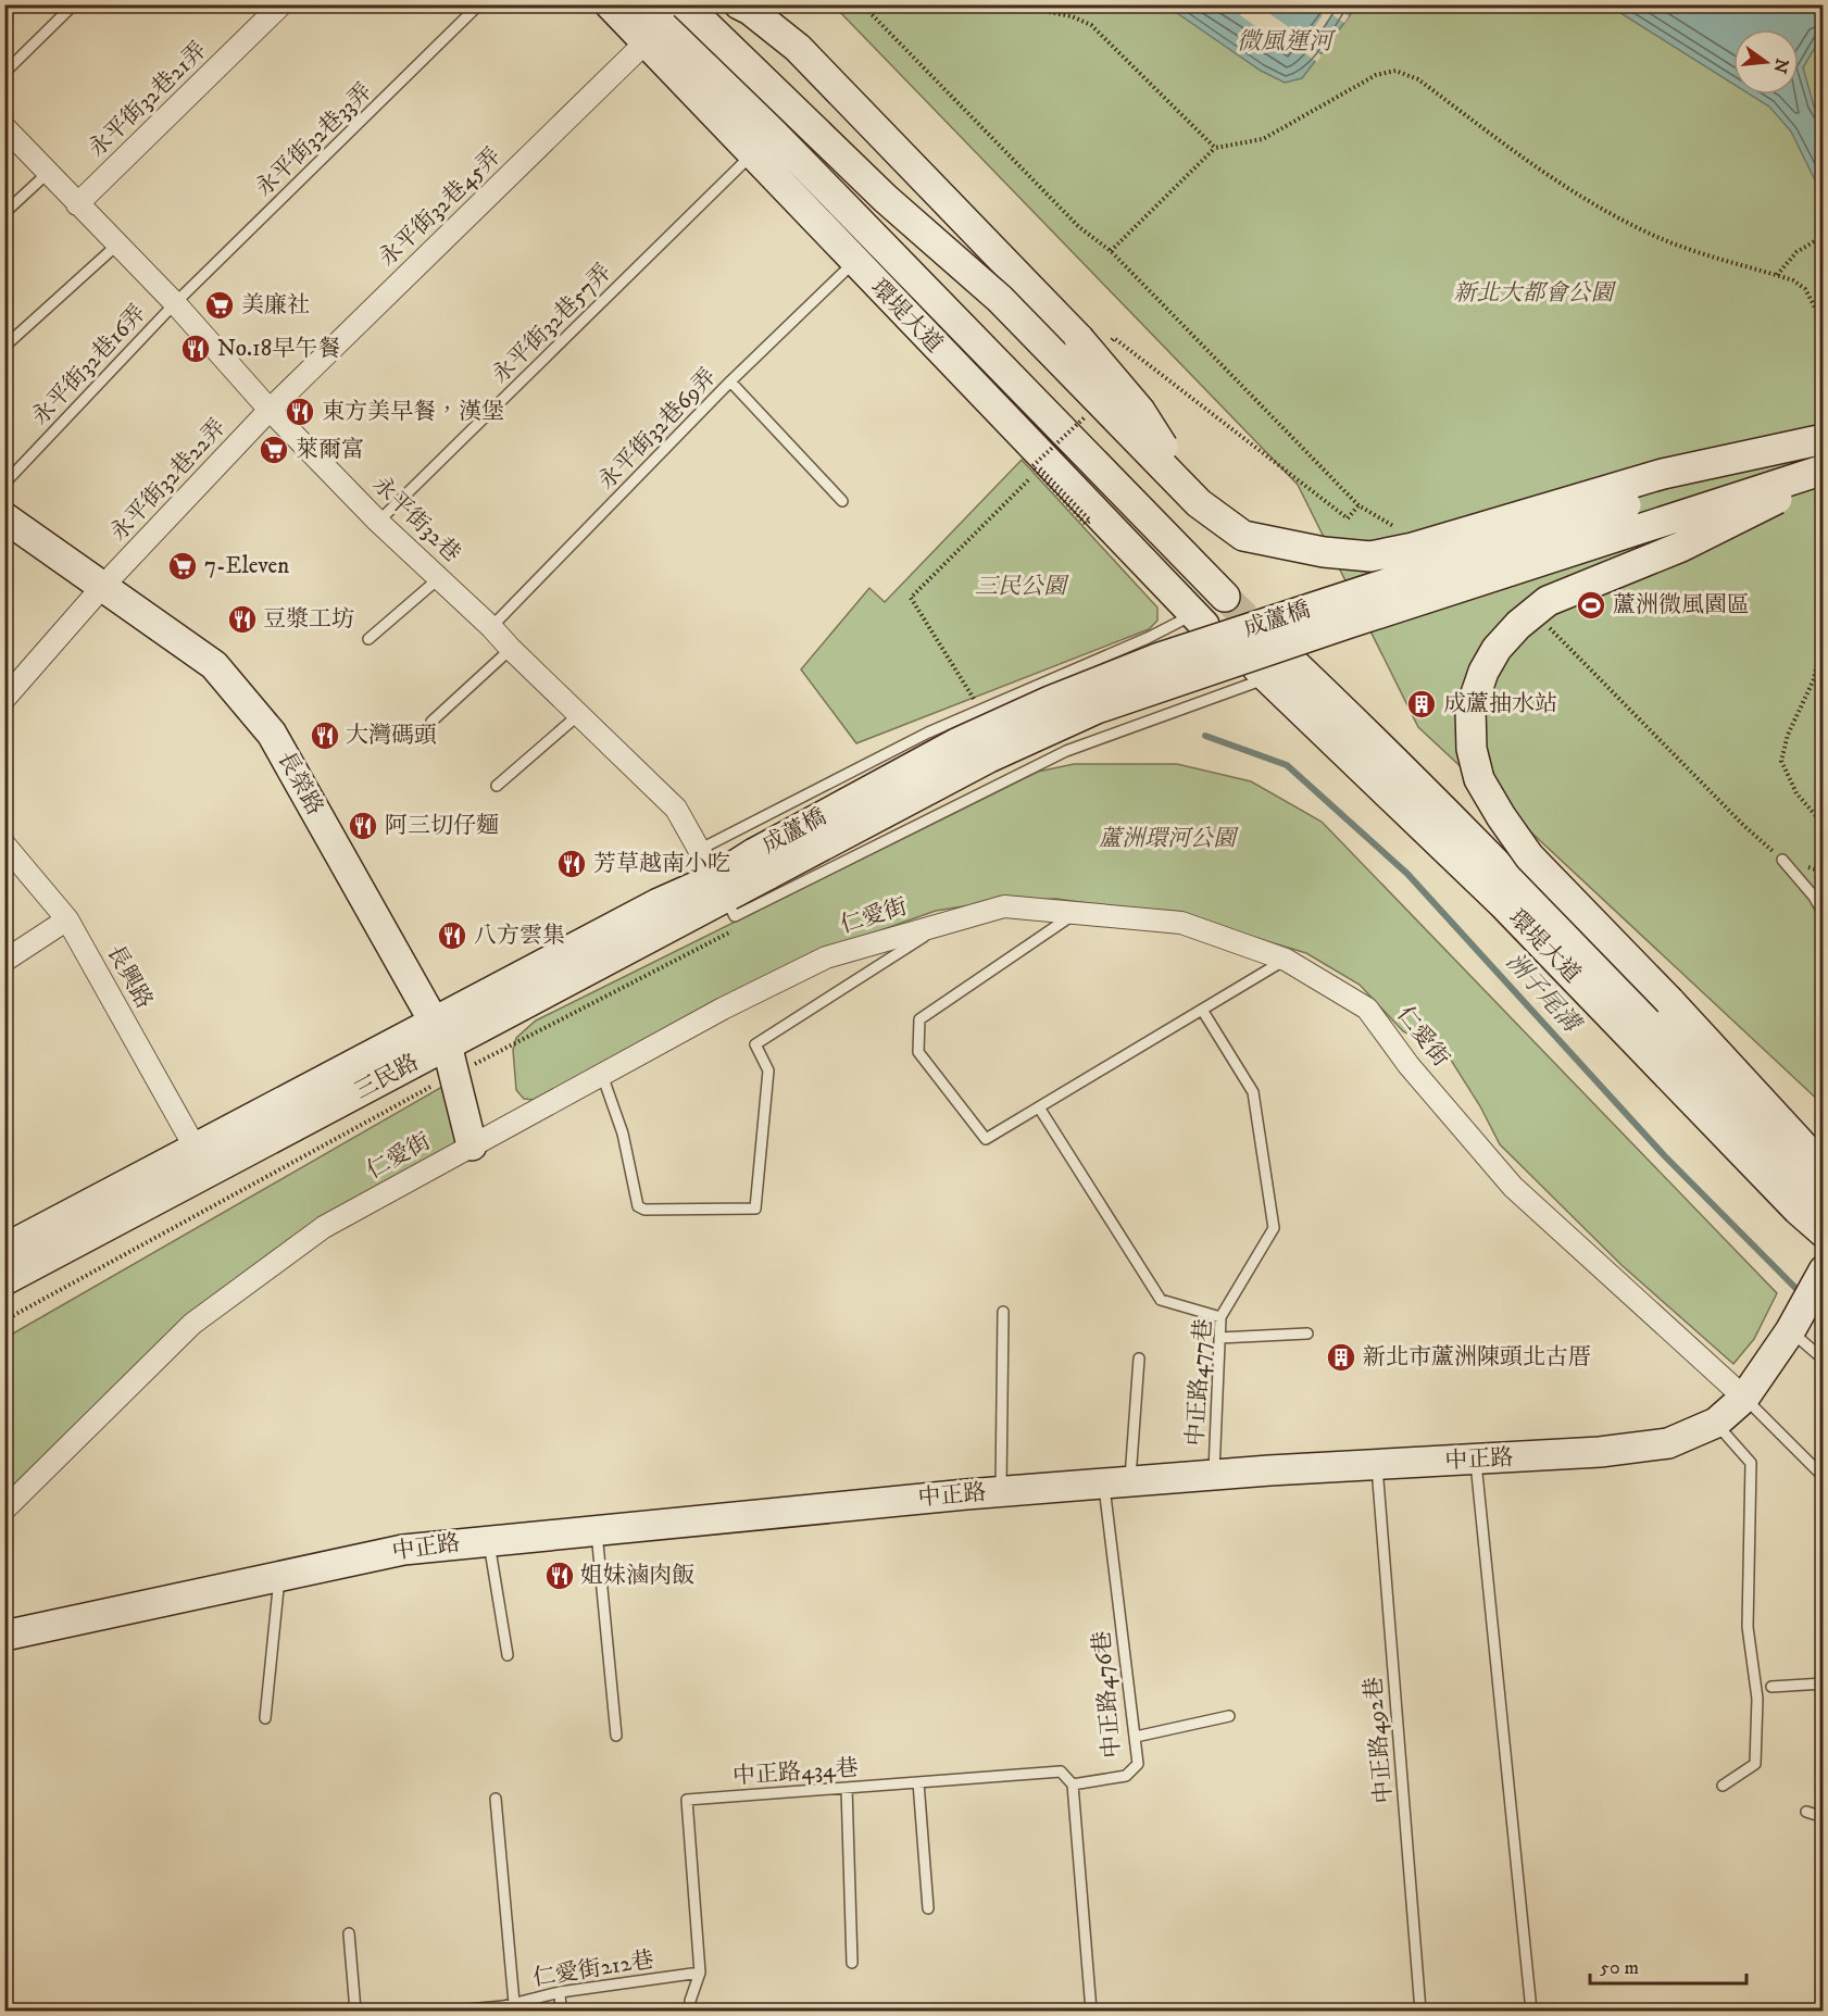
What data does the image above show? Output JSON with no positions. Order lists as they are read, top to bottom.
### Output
{
  "streets": {
    "main road": [
      "環堤大道",
      "成蘆橋",
      "長榮路",
      "三民路",
      "中正路"
    ],
    "street": [
      "永平街32巷21弄",
      "永平街32巷45弄",
      "永平街32巷22弄",
      "永平街32巷",
      "仁愛街",
      "長興路"
    ],
    "lane": [
      "永平街32巷33弄",
      "永平街32巷57弄",
      "永平街32巷16弄",
      "永平街32巷69弄",
      "中正路477巷",
      "中正路476巷",
      "中正路492巷",
      "中正路434巷",
      "仁愛街212巷"
    ]
  },
  "crossings": [
    ["永平街32巷21弄", "永平街32巷"],
    ["永平街32巷33弄", "永平街32巷16弄"],
    ["永平街32巷33弄", "永平街32巷"],
    ["永平街32巷45弄", "環堤大道"],
    ["永平街32巷45弄", "永平街32巷22弄"],
    ["永平街32巷45弄", "永平街32巷"],
    ["環堤大道", "永平街32巷57弄"],
    ["環堤大道", "永平街32巷69弄"],
    ["永平街32巷57弄", "永平街32巷"],
    ["永平街32巷16弄", "永平街32巷"],
    ["永平街32巷69弄", "永平街32巷"],
    ["永平街32巷22弄", "永平街32巷"],
    ["永平街32巷22弄", "長榮路"],
    ["永平街32巷", "三民路"],
    ["成蘆橋", "三民路"],
    ["長榮路", "仁愛街"],
    ["長榮路", "三民路"],
    ["仁愛街", "中正路"],
    ["長興路", "三民路"],
    ["中正路477巷", "中正路"],
    ["中正路", "中正路476巷"],
    ["中正路", "中正路492巷"],
    ["中正路476巷", "中正路434巷"],
    ["中正路434巷", "仁愛街212巷"]
  ],
  "water": ["微風運河", "洲子尾溝"],
  "parks": ["新北大都會公園", "三民公園", "蘆洲環河公園"],
  "places": {
    "supermarket": ["美廉社", "萊爾富", "7-Eleven"],
    "restaurant": [
      "No.18早午餐",
      "東方美早餐，漢堡",
      "豆漿工坊",
      "大灣碼頭",
      "阿三切仔麵",
      "芳草越南小吃",
      "八方雲集",
      "姐妹滷肉飯"
    ],
    "sports": ["蘆洲微風園區"],
    "building": ["成蘆抽水站", "新北市蘆洲陳頭北古厝"]
  },
  "scale_bar": "50 m",
  "north": "right"
}
